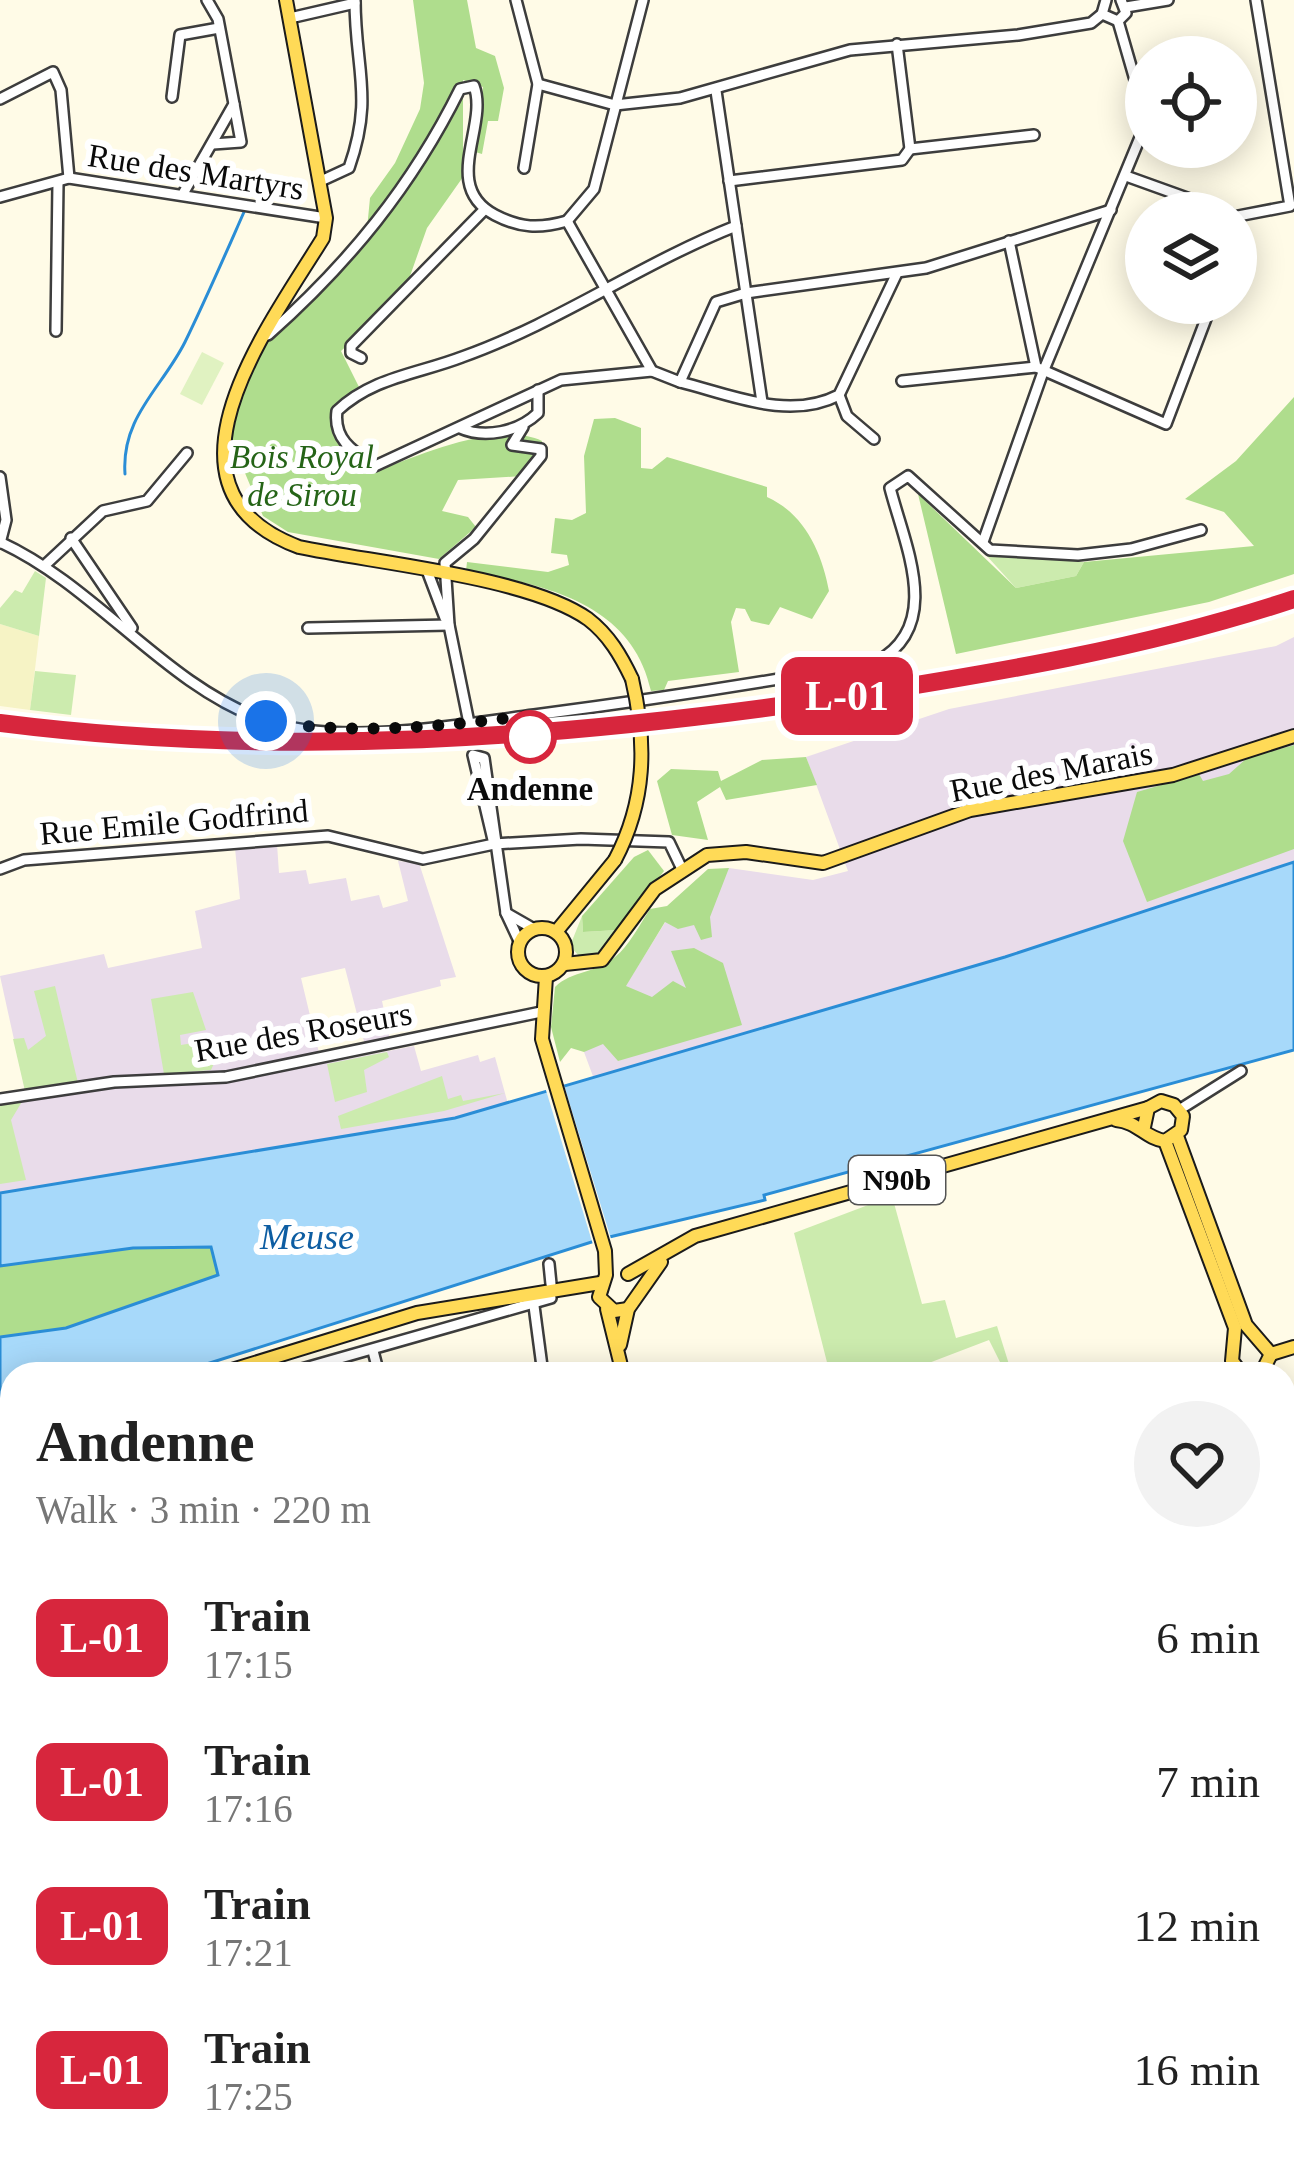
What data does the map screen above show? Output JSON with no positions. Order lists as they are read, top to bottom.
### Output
{
  "streets": {
    "main road": ["Rue des Marais", "N90b"],
    "street": ["Rue des Martyrs", "Rue Emile Godfrind", "Rue des Roseurs"]
  },
  "water": ["Meuse"],
  "parks": ["Bois Royal de Sirou"],
  "places": ["Andenne"],
  "page": {
    "on_map": "L-01",
    "heading": ["Andenne", "Walk · 3 min · 220 m"],
    "list": [
      {
        "mark": "L-01",
        "name": "Train",
        "note": "17:15",
        "value": "6 min"
      },
      {
        "mark": "L-01",
        "name": "Train",
        "note": "17:16",
        "value": "7 min"
      },
      {
        "mark": "L-01",
        "name": "Train",
        "note": "17:21",
        "value": "12 min"
      },
      {
        "mark": "L-01",
        "name": "Train",
        "note": "17:25",
        "value": "16 min"
      }
    ]
  }
}
